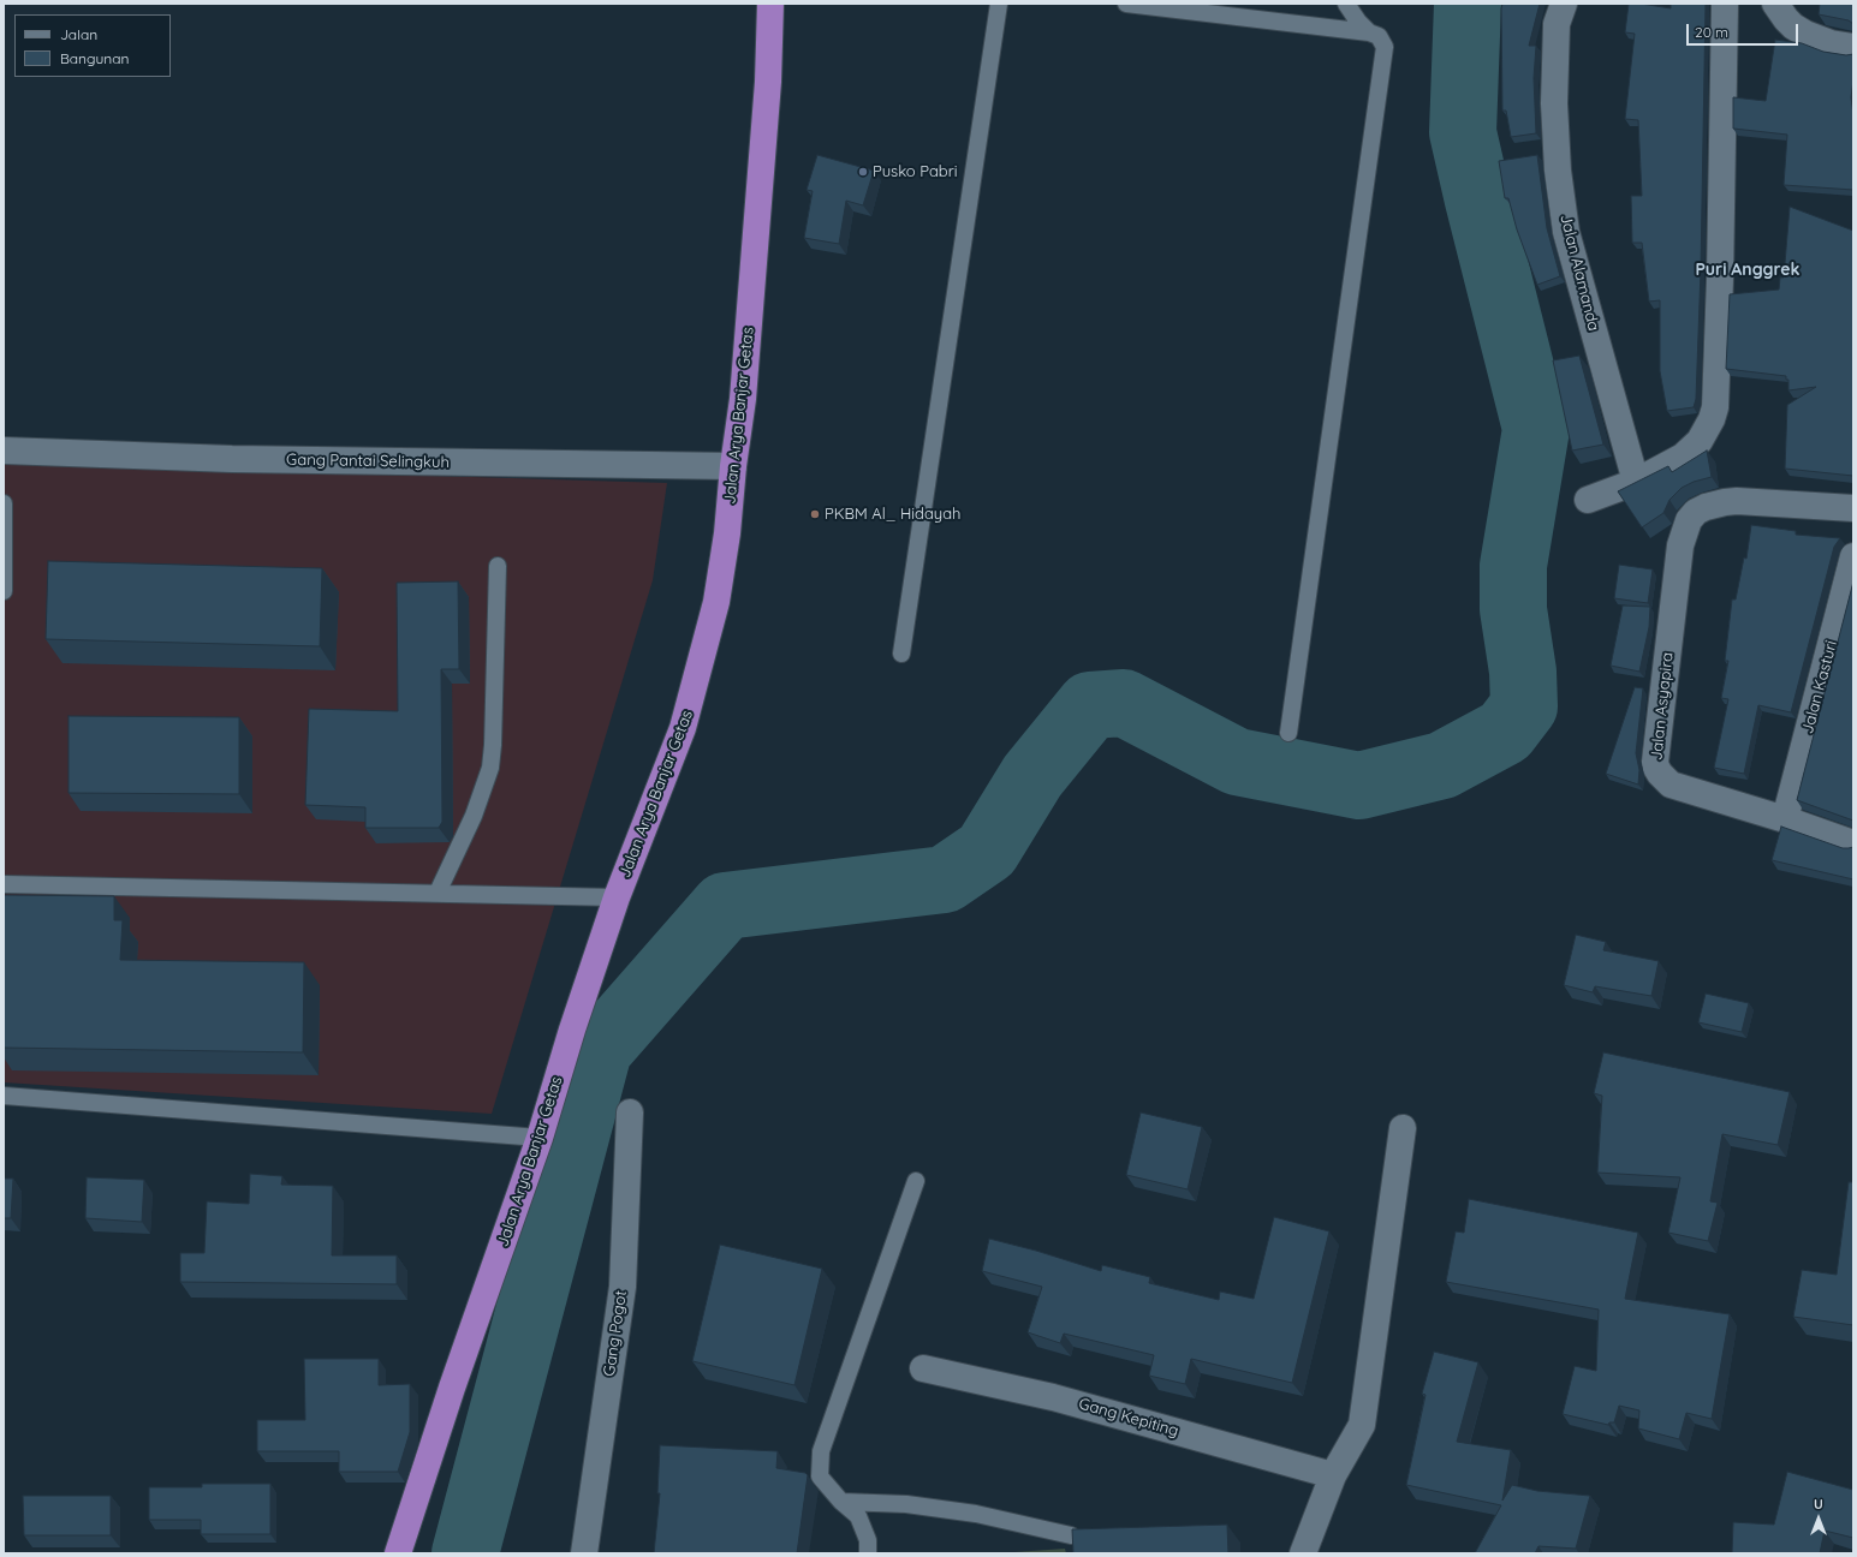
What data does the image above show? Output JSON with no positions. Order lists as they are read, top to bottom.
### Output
{
  "streets": {
    "highway": ["Jalan Arya Banjar Getas"],
    "street": [
      "Jalan Alamanda",
      "Gang Pantai Selingkuh",
      "Jalan Kasturi",
      "Jalan Asyapira",
      "Gang Pogot",
      "Gang Kepiting"
    ]
  },
  "crossings": [
    ["Jalan Arya Banjar Getas", "Gang Pantai Selingkuh"],
    ["Jalan Kasturi", "Jalan Asyapira"]
  ],
  "districts": ["Puri Anggrek"],
  "places": ["Pusko Pabri", "PKBM Al_ Hidayah"],
  "legend": ["Jalan", "Bangunan"],
  "scale_bar": "20 m",
  "north": "top"
}
